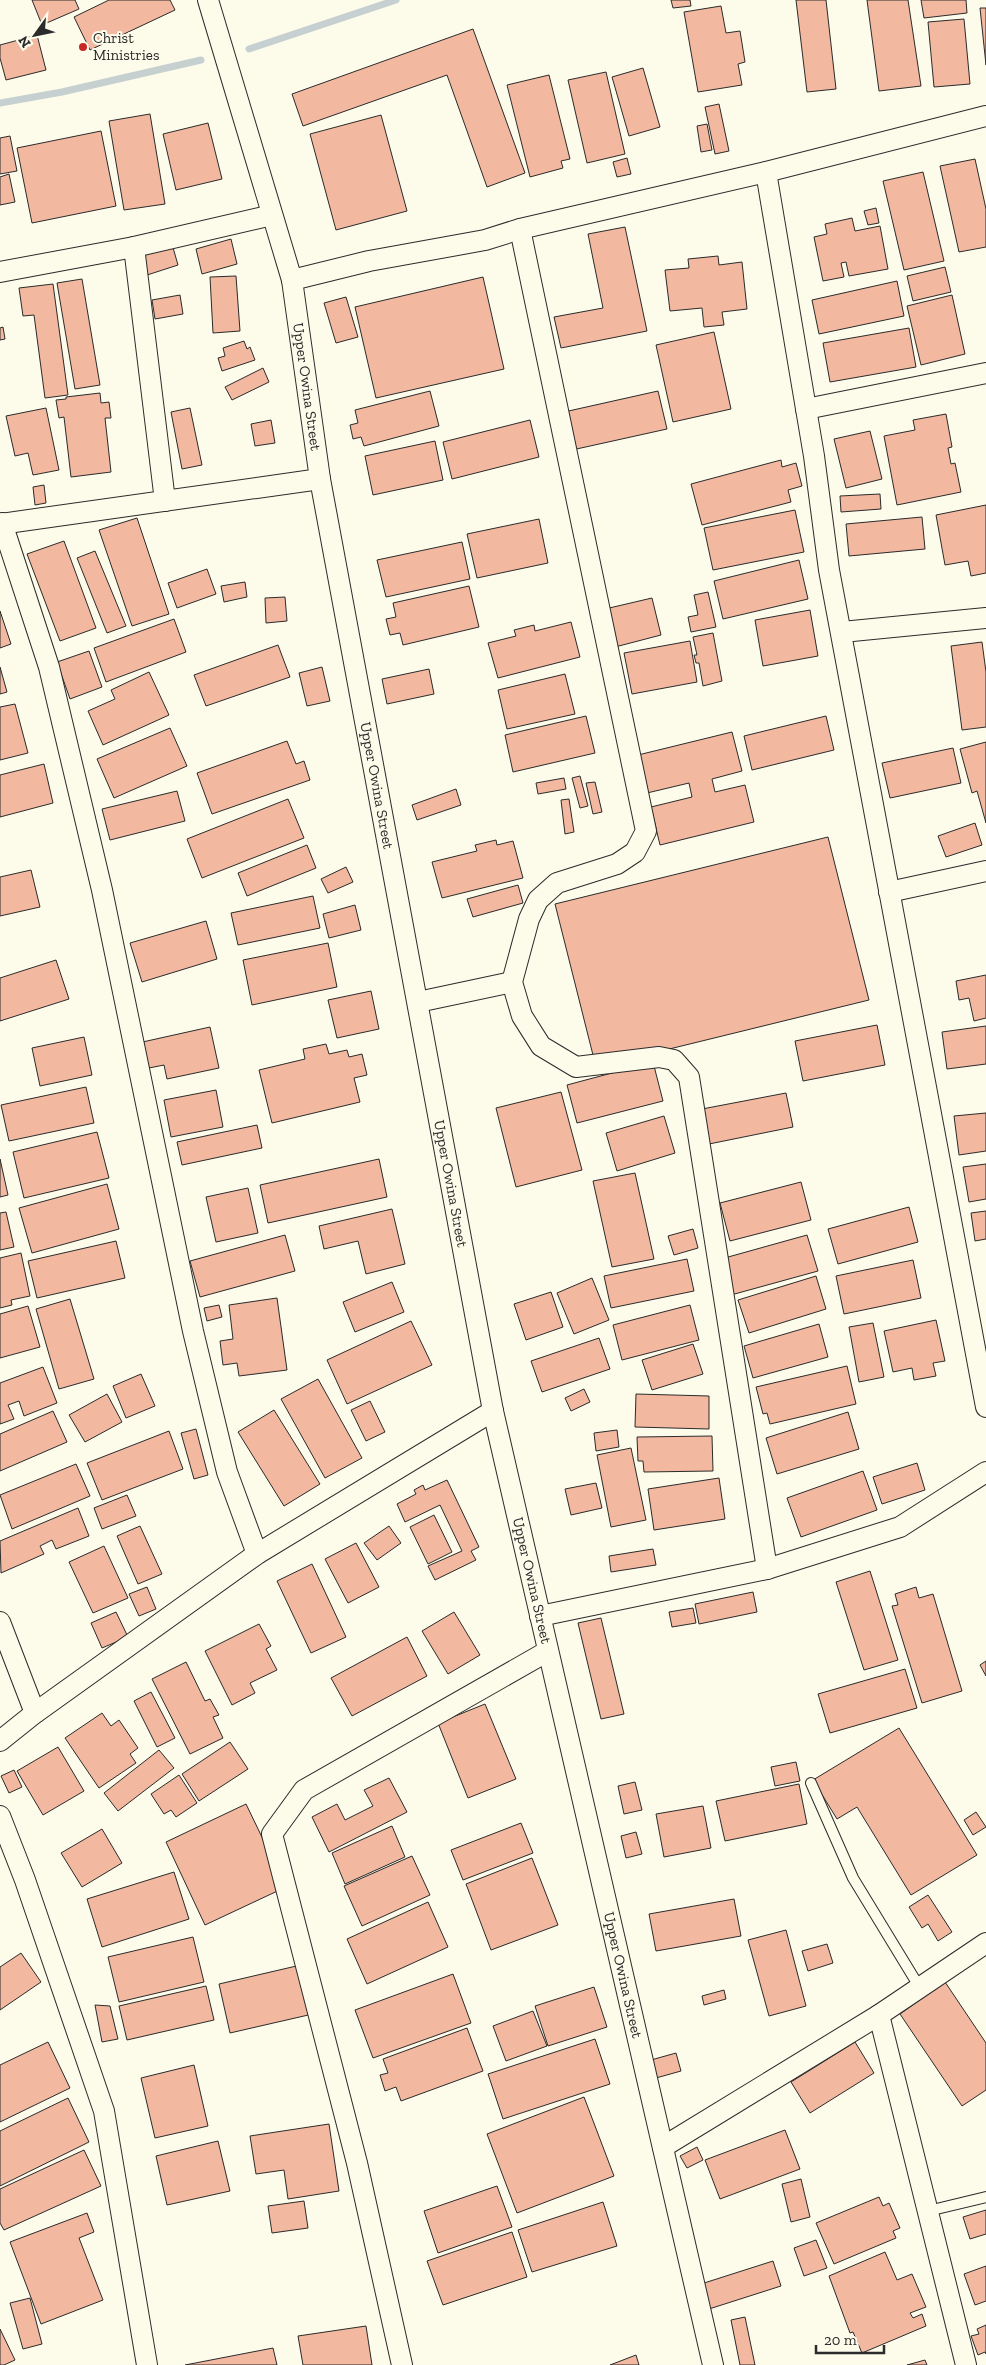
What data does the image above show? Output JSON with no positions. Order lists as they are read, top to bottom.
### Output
{
  "streets": {
    "street": ["Upper Owina Street"]
  },
  "places": ["Christ Ministries"],
  "scale_bar": "20 m",
  "north": "bottom left"
}
